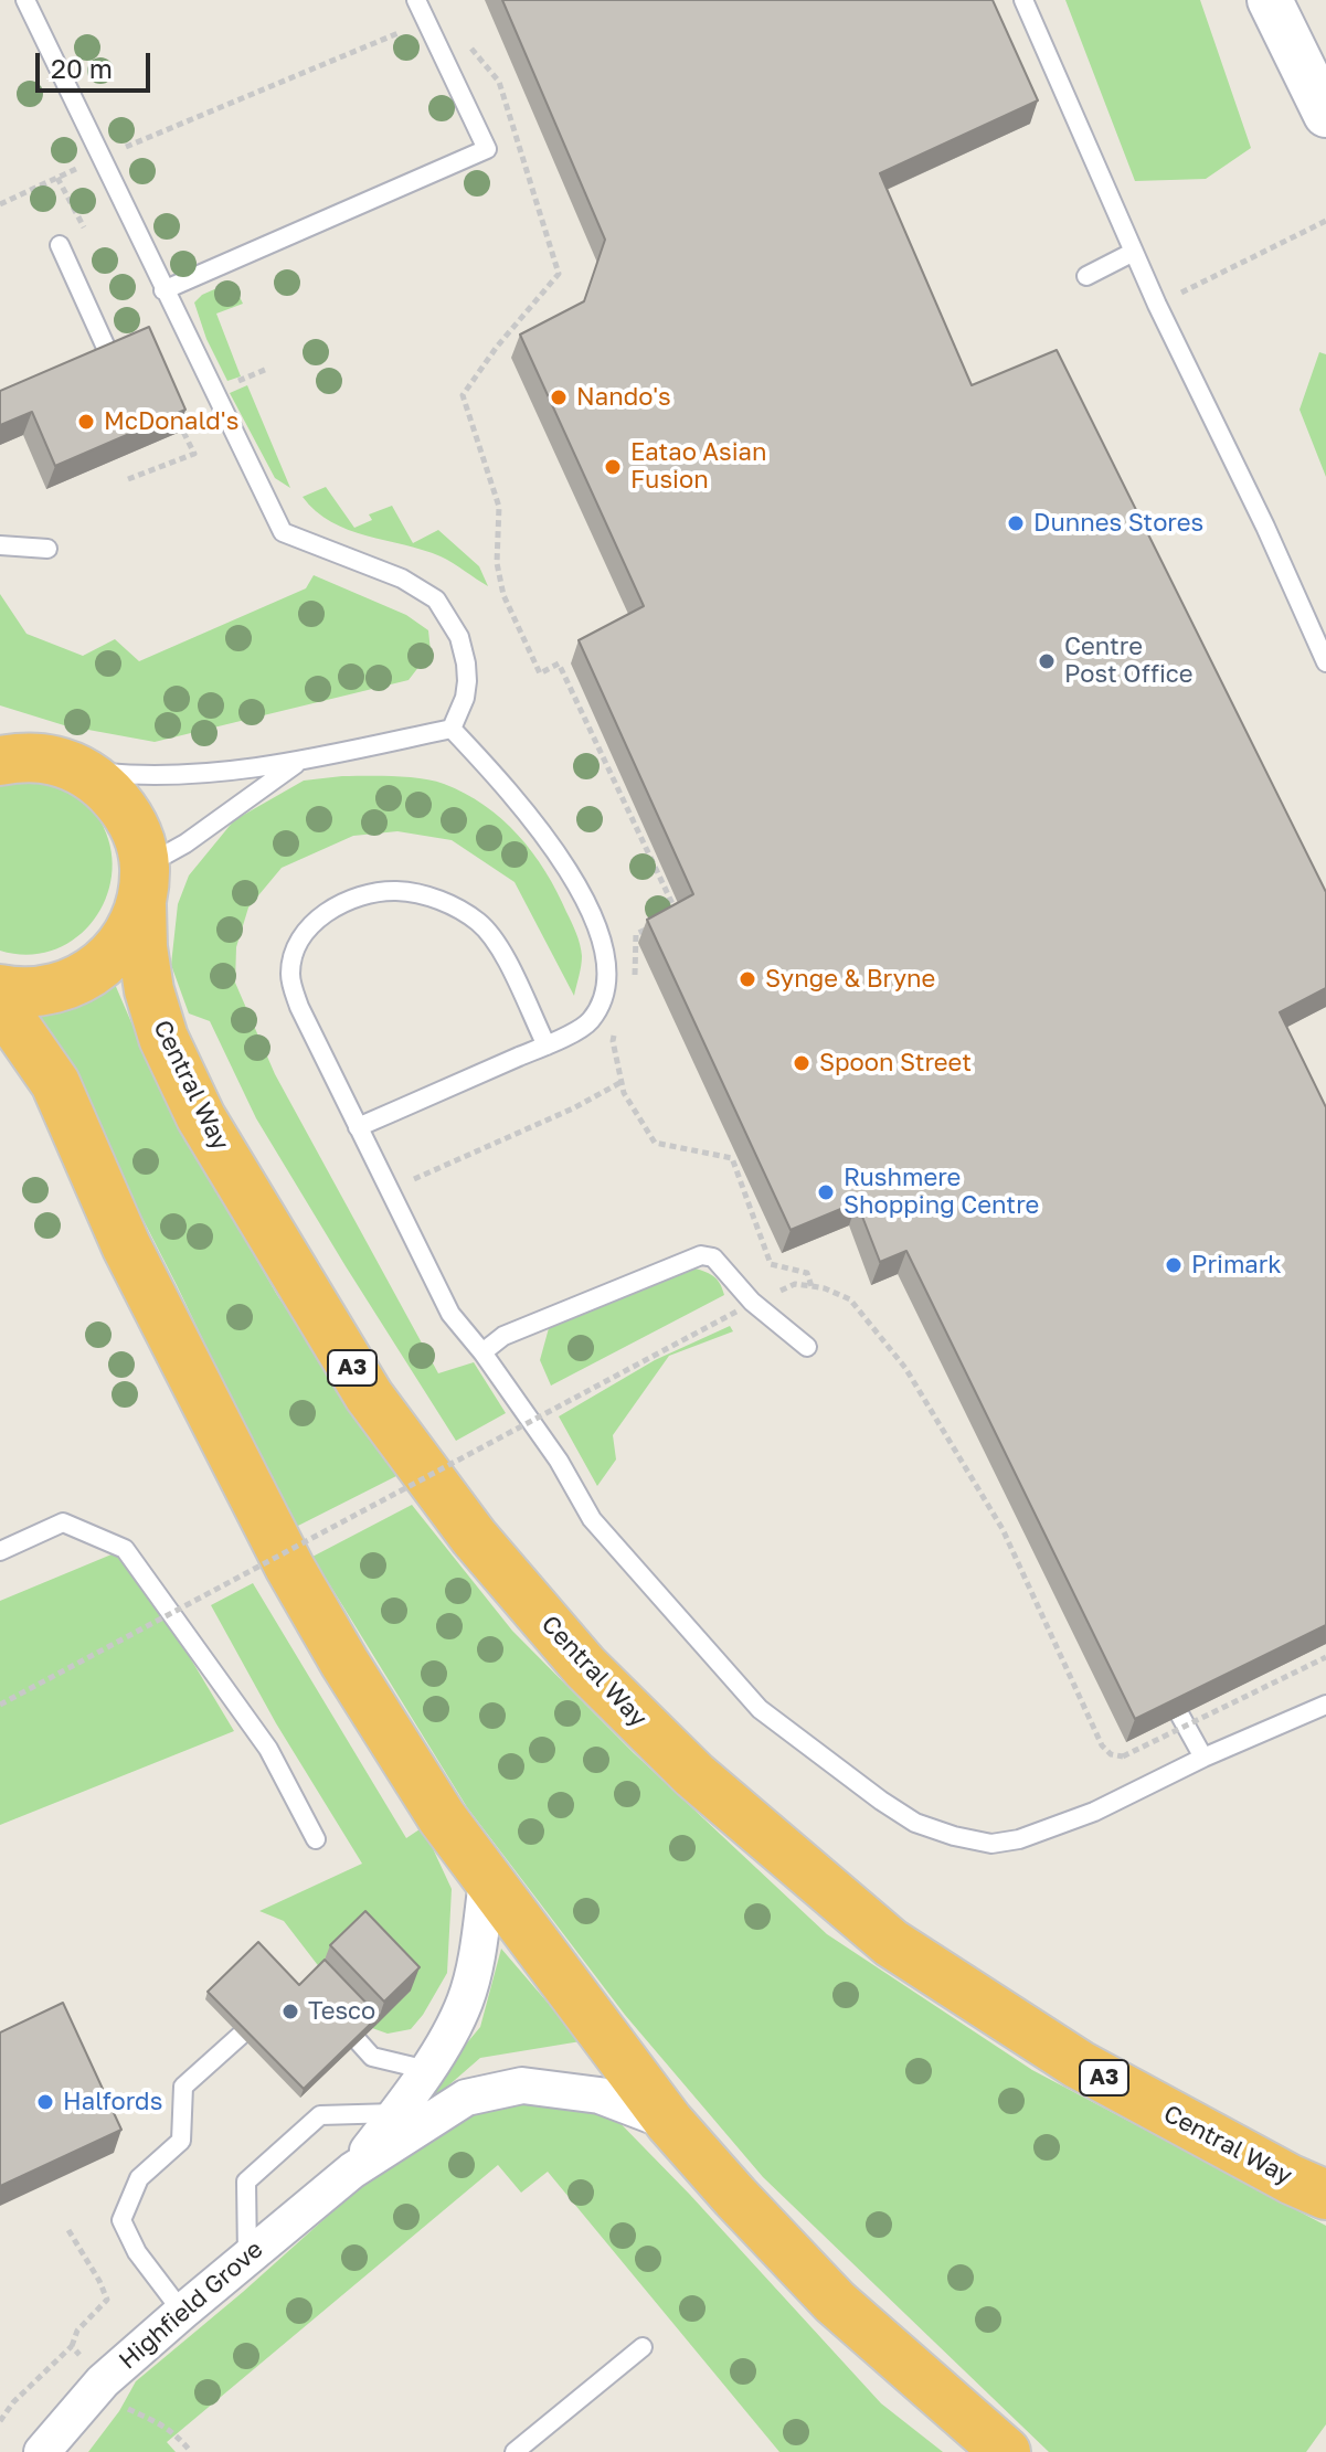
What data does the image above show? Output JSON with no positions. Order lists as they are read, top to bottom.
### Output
{
  "streets": {
    "highway": ["Central Way", "A3"],
    "street": ["Highfield Grove"]
  },
  "crossings": [
    ["Central Way", "A3"]
  ],
  "places": [
    "Nando's",
    "McDonald's",
    "Eatao Asian Fusion",
    "Dunnes Stores",
    "Centre Post Office",
    "Synge & Bryne",
    "Spoon Street",
    "Rushmere Shopping Centre",
    "Primark",
    "Tesco",
    "Halfords"
  ],
  "scale_bar": "20 m"
}
